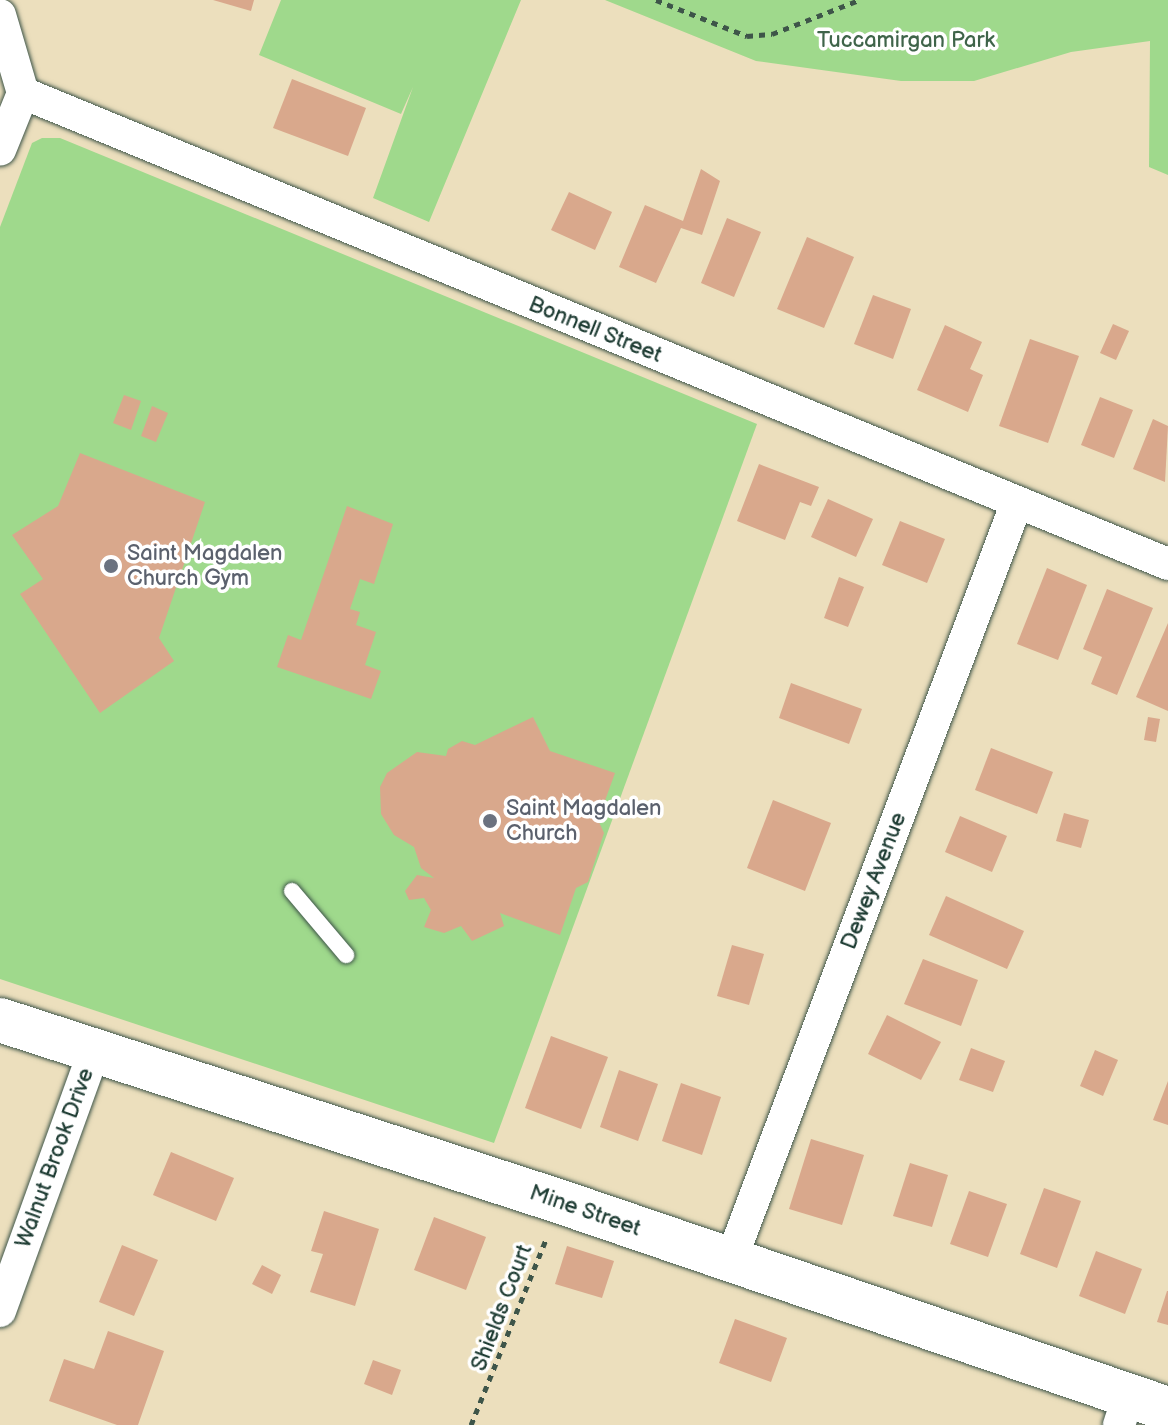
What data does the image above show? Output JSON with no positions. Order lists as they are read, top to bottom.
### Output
{
  "streets": {
    "street": [
      "Bonnell Street",
      "Dewey Avenue",
      "Walnut Brook Drive",
      "Mine Street"
    ],
    "path": ["Shields Court"]
  },
  "crossings": [
    ["Bonnell Street", "Dewey Avenue"],
    ["Dewey Avenue", "Mine Street"],
    ["Walnut Brook Drive", "Mine Street"],
    ["Mine Street", "Shields Court"]
  ],
  "parks": ["Tuccamirgan Park"],
  "places": ["Saint Magdalen Church Gym", "Saint Magdalen Church"]
}
